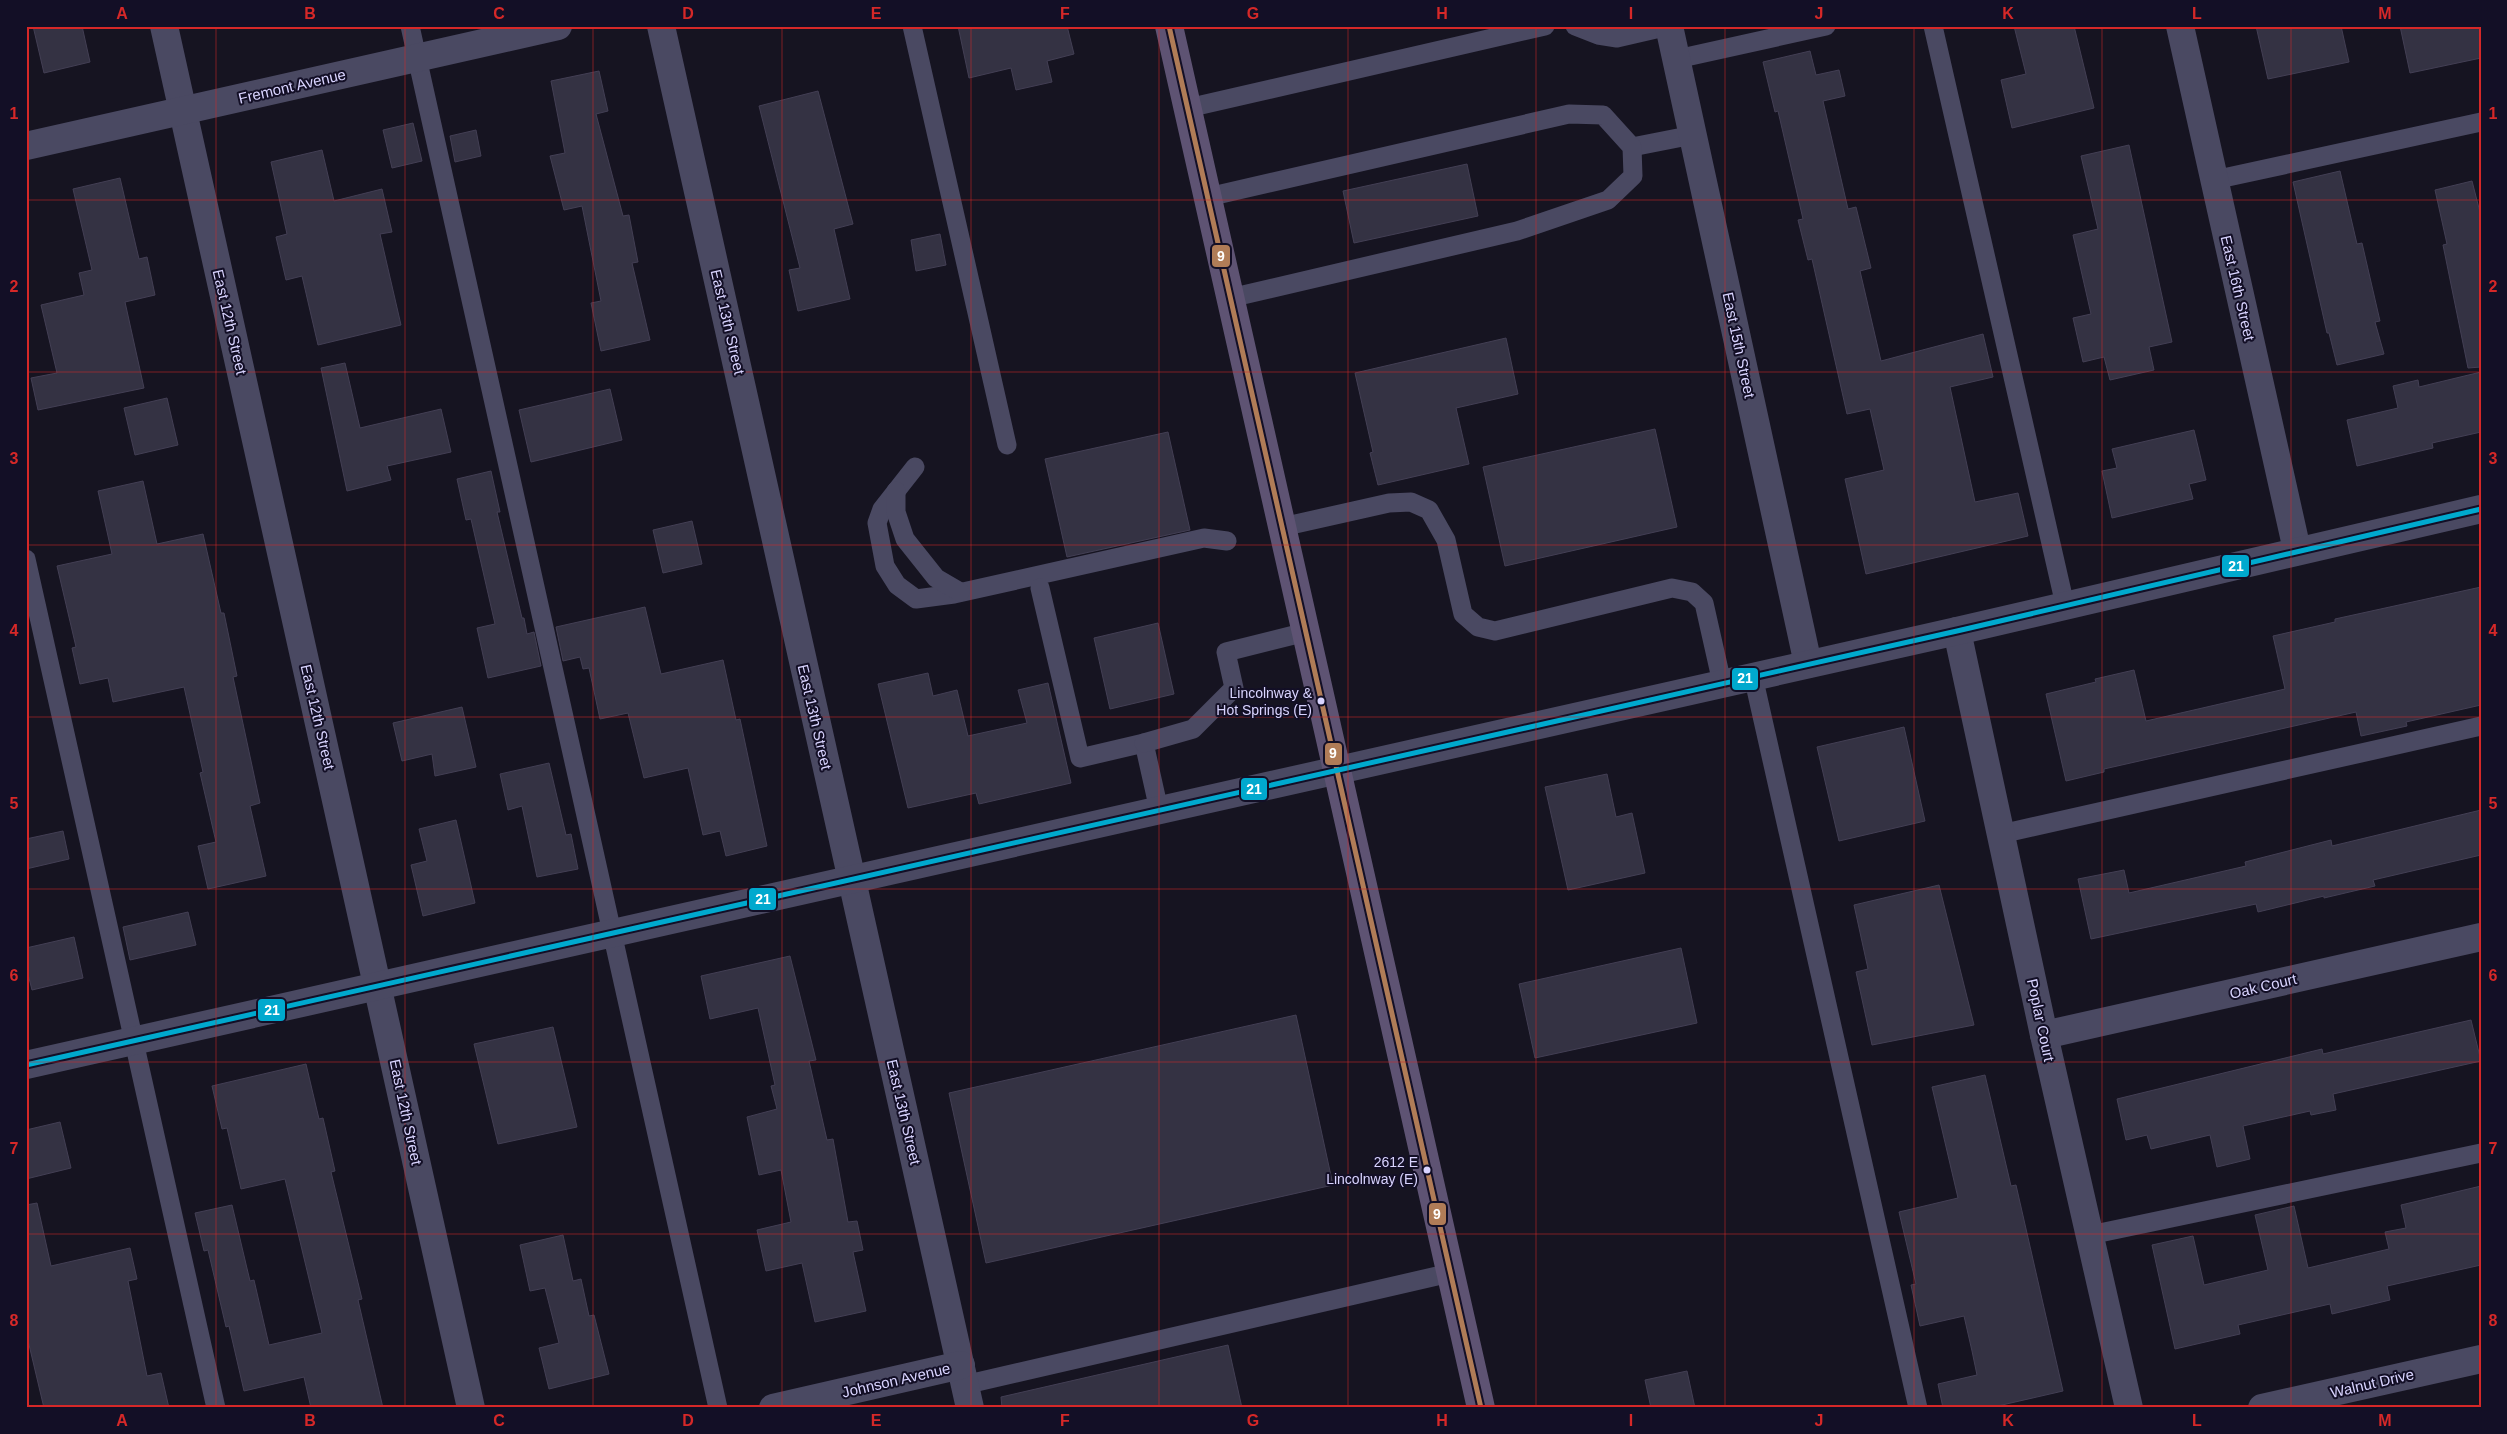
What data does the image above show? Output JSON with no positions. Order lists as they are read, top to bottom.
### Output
{
  "streets": {
    "street": [
      "Fremont Avenue",
      "East 16th Street",
      "East 12th Street",
      "East 13th Street",
      "East 15th Street",
      "Oak Court",
      "Poplar Court",
      "Johnson Avenue",
      "Walnut Drive"
    ]
  },
  "crossings": [
    ["Fremont Avenue", "East 12th Street"],
    ["East 13th Street", "Johnson Avenue"],
    ["Oak Court", "Poplar Court"]
  ],
  "places": ["Lincolnway & Hot Springs (E)", "2612 E Lincolnway (E)"],
  "lines": ["transit line 9", "transit line 21"],
  "grid": {
    "columns": [
      "A",
      "B",
      "C",
      "D",
      "E",
      "F",
      "G",
      "H",
      "I",
      "J",
      "K",
      "L",
      "M"
    ],
    "rows": [
      "1",
      "2",
      "3",
      "4",
      "5",
      "6",
      "7",
      "8"
    ]
  }
}
